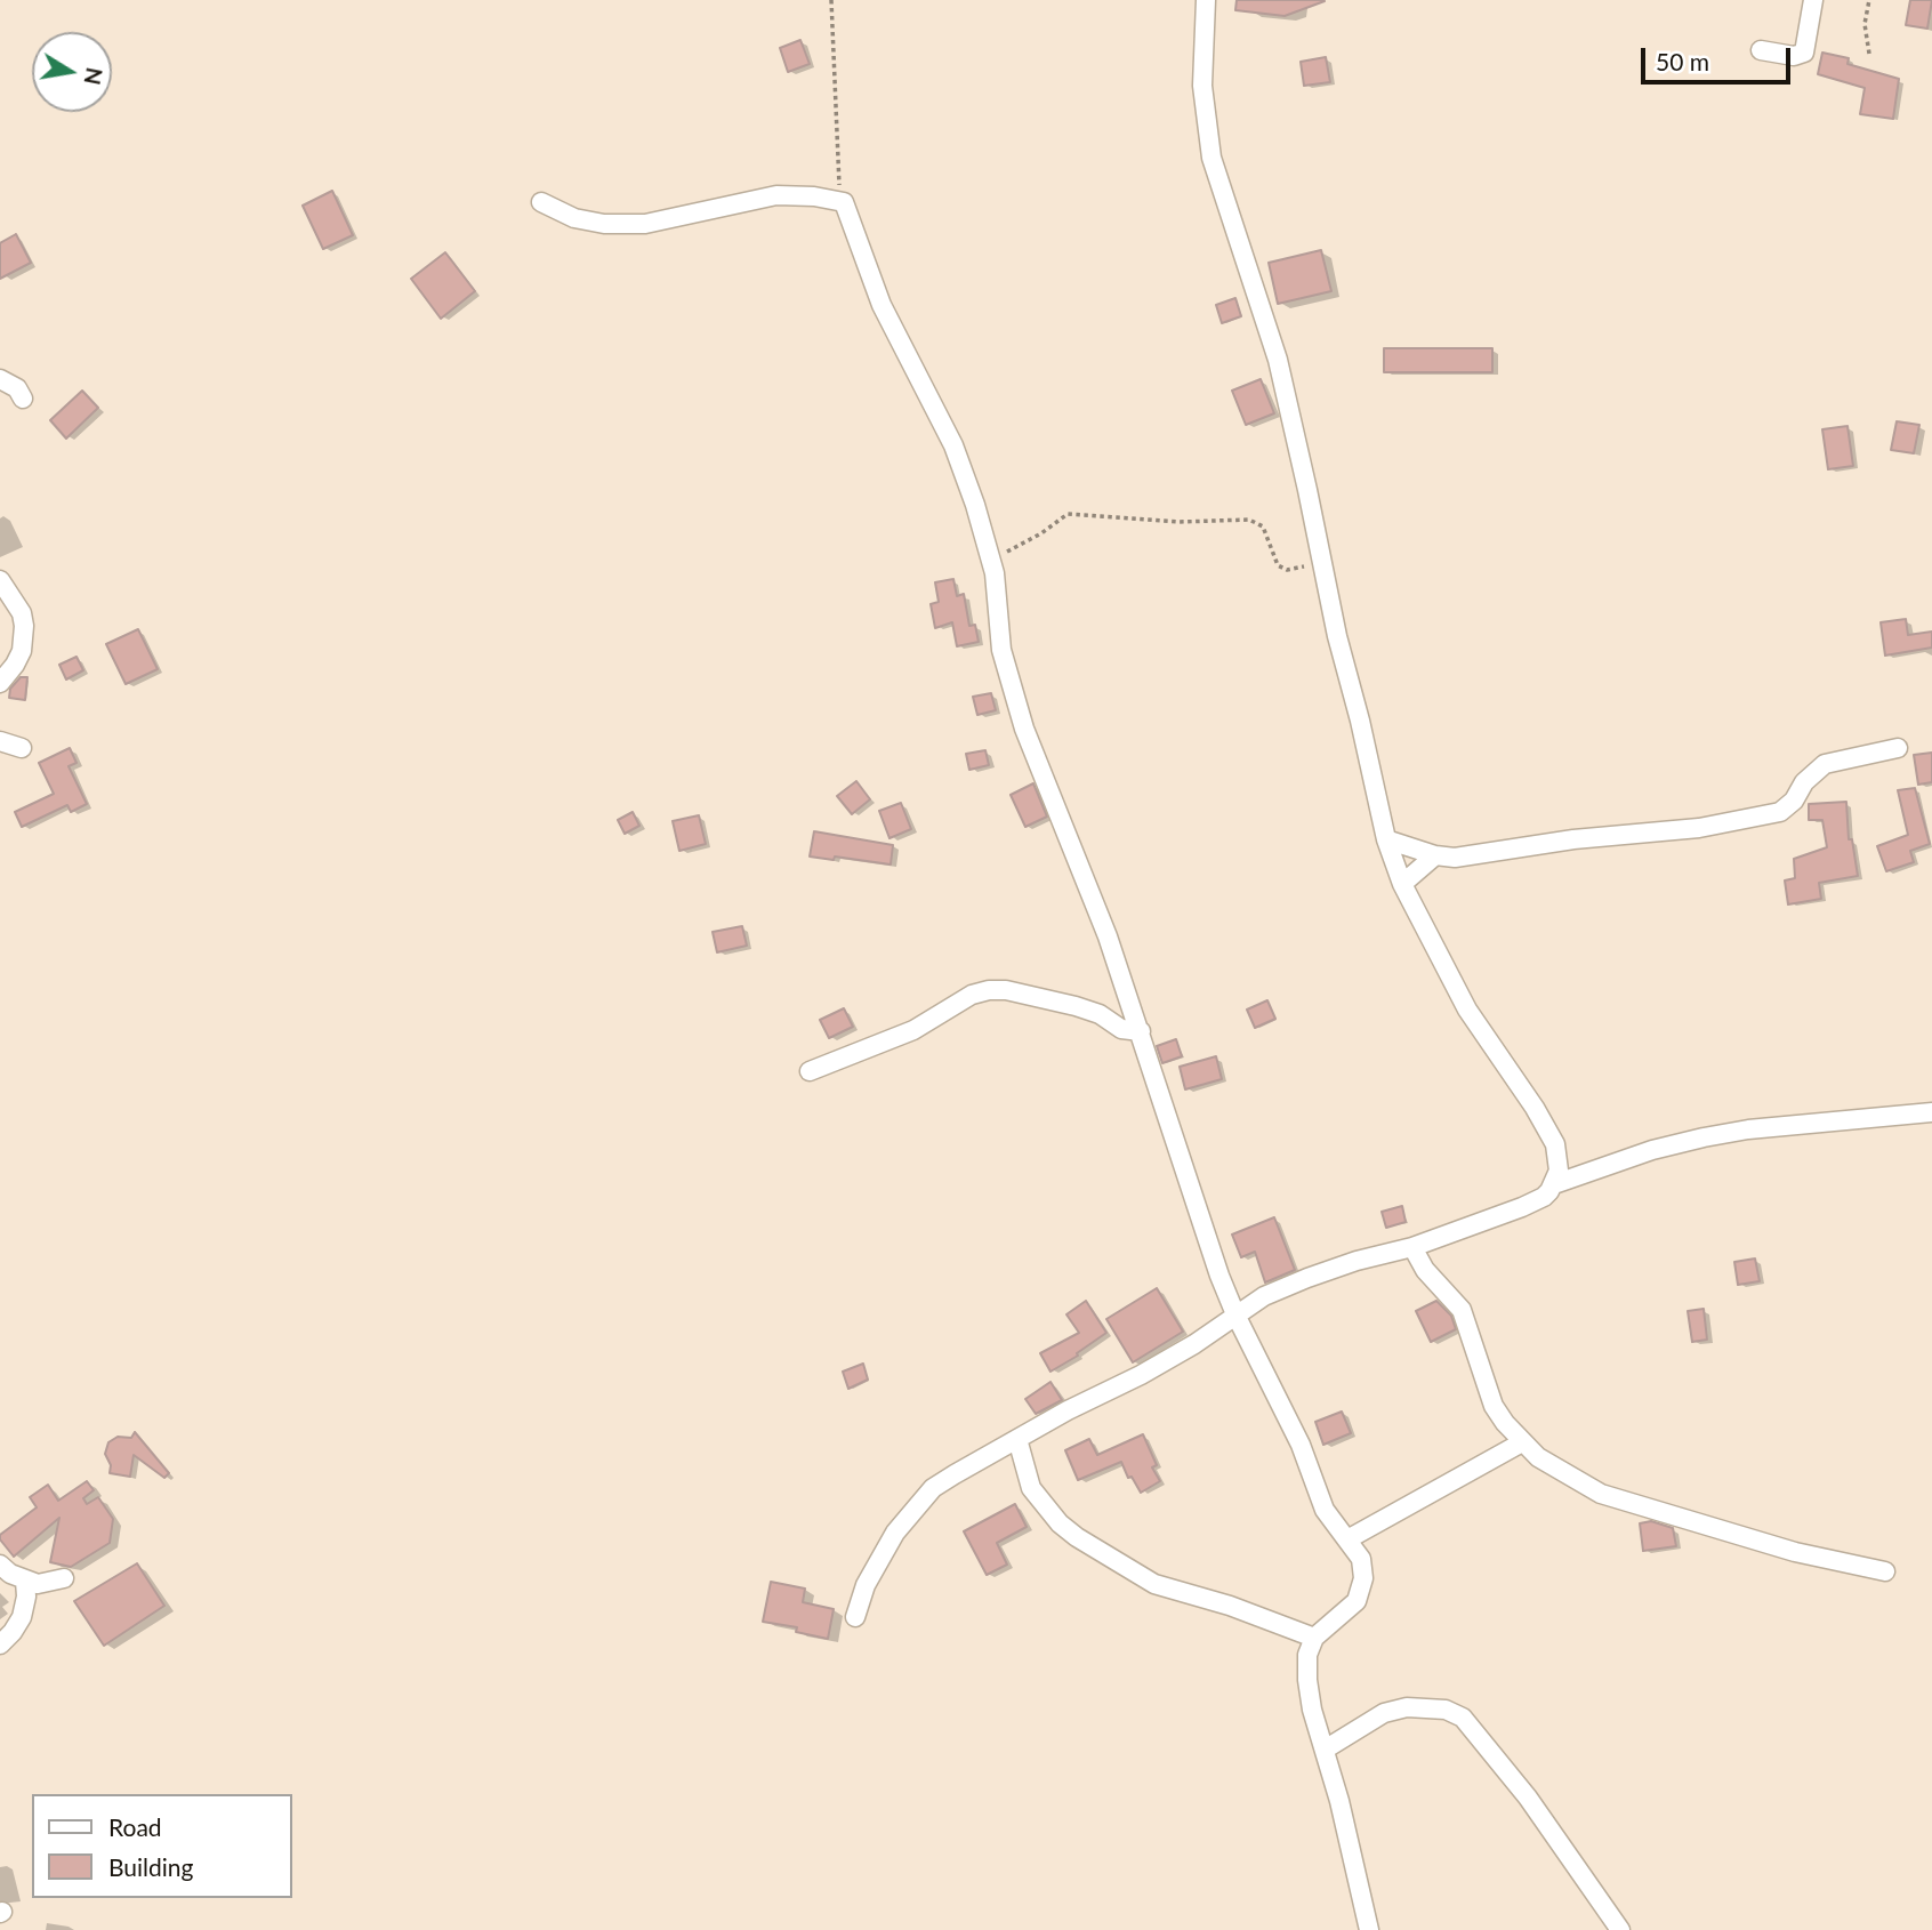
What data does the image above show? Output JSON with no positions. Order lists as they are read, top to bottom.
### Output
{
  "legend": ["Road", "Building"],
  "scale_bar": "50 m",
  "north": "right"
}
